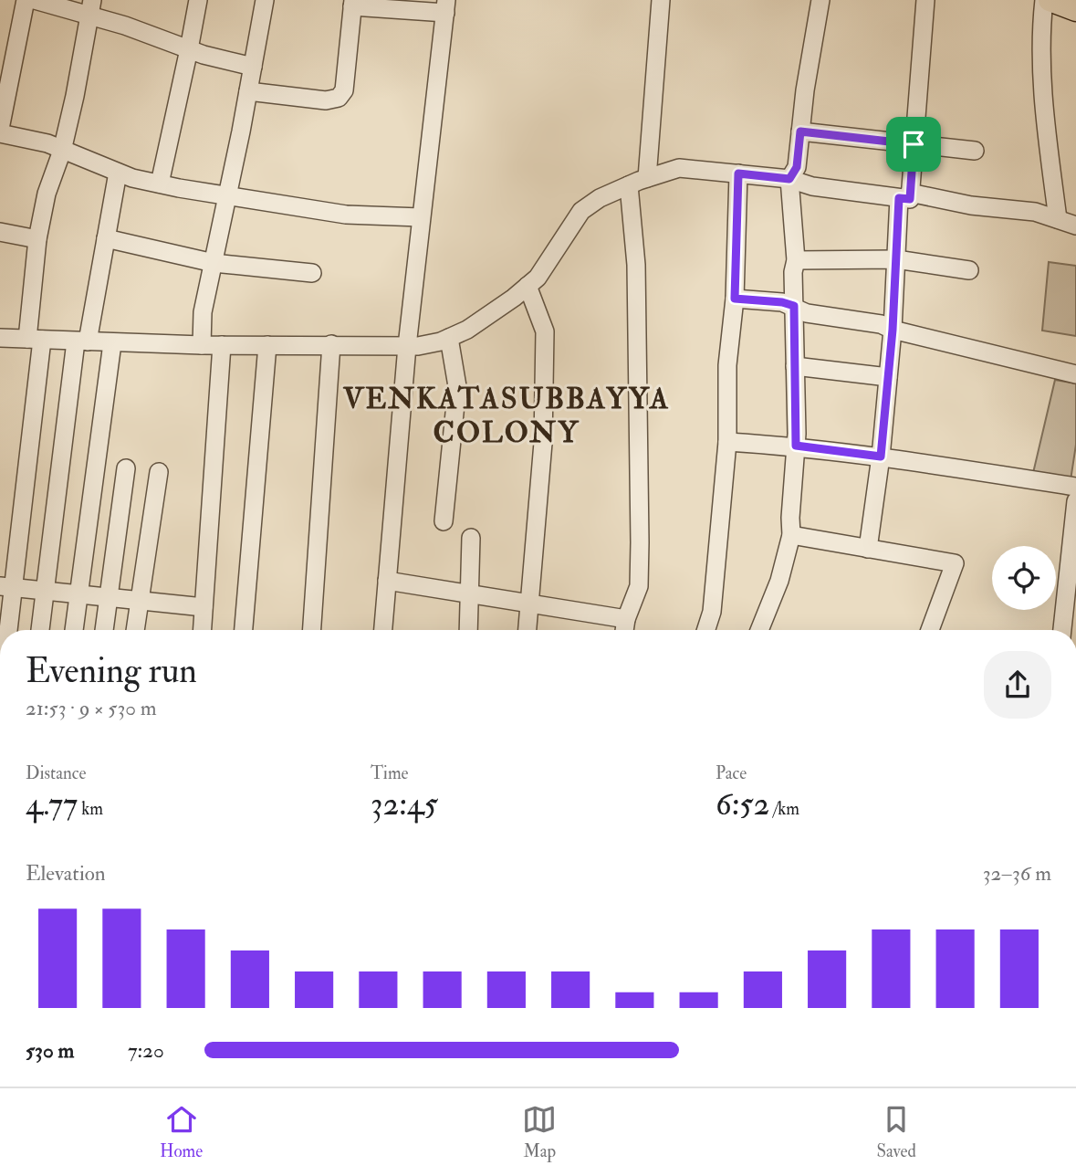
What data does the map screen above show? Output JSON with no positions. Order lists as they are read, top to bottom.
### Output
{
  "districts": ["VENKATASUBBAYYA COLONY"],
  "page": {
    "heading": ["Evening run", "21:53 · 9 × 530 m"],
    "stats": [
      ["Distance", "4.77 km"],
      ["Time", "32:45"],
      ["Pace", "6:52 /km"]
    ],
    "chart": ["Elevation", "32–36 m"],
    "list": [
      {
        "name": "530 m",
        "note": "7:20"
      }
    ],
    "tabs": ["Home", "Map", "Saved"]
  }
}
